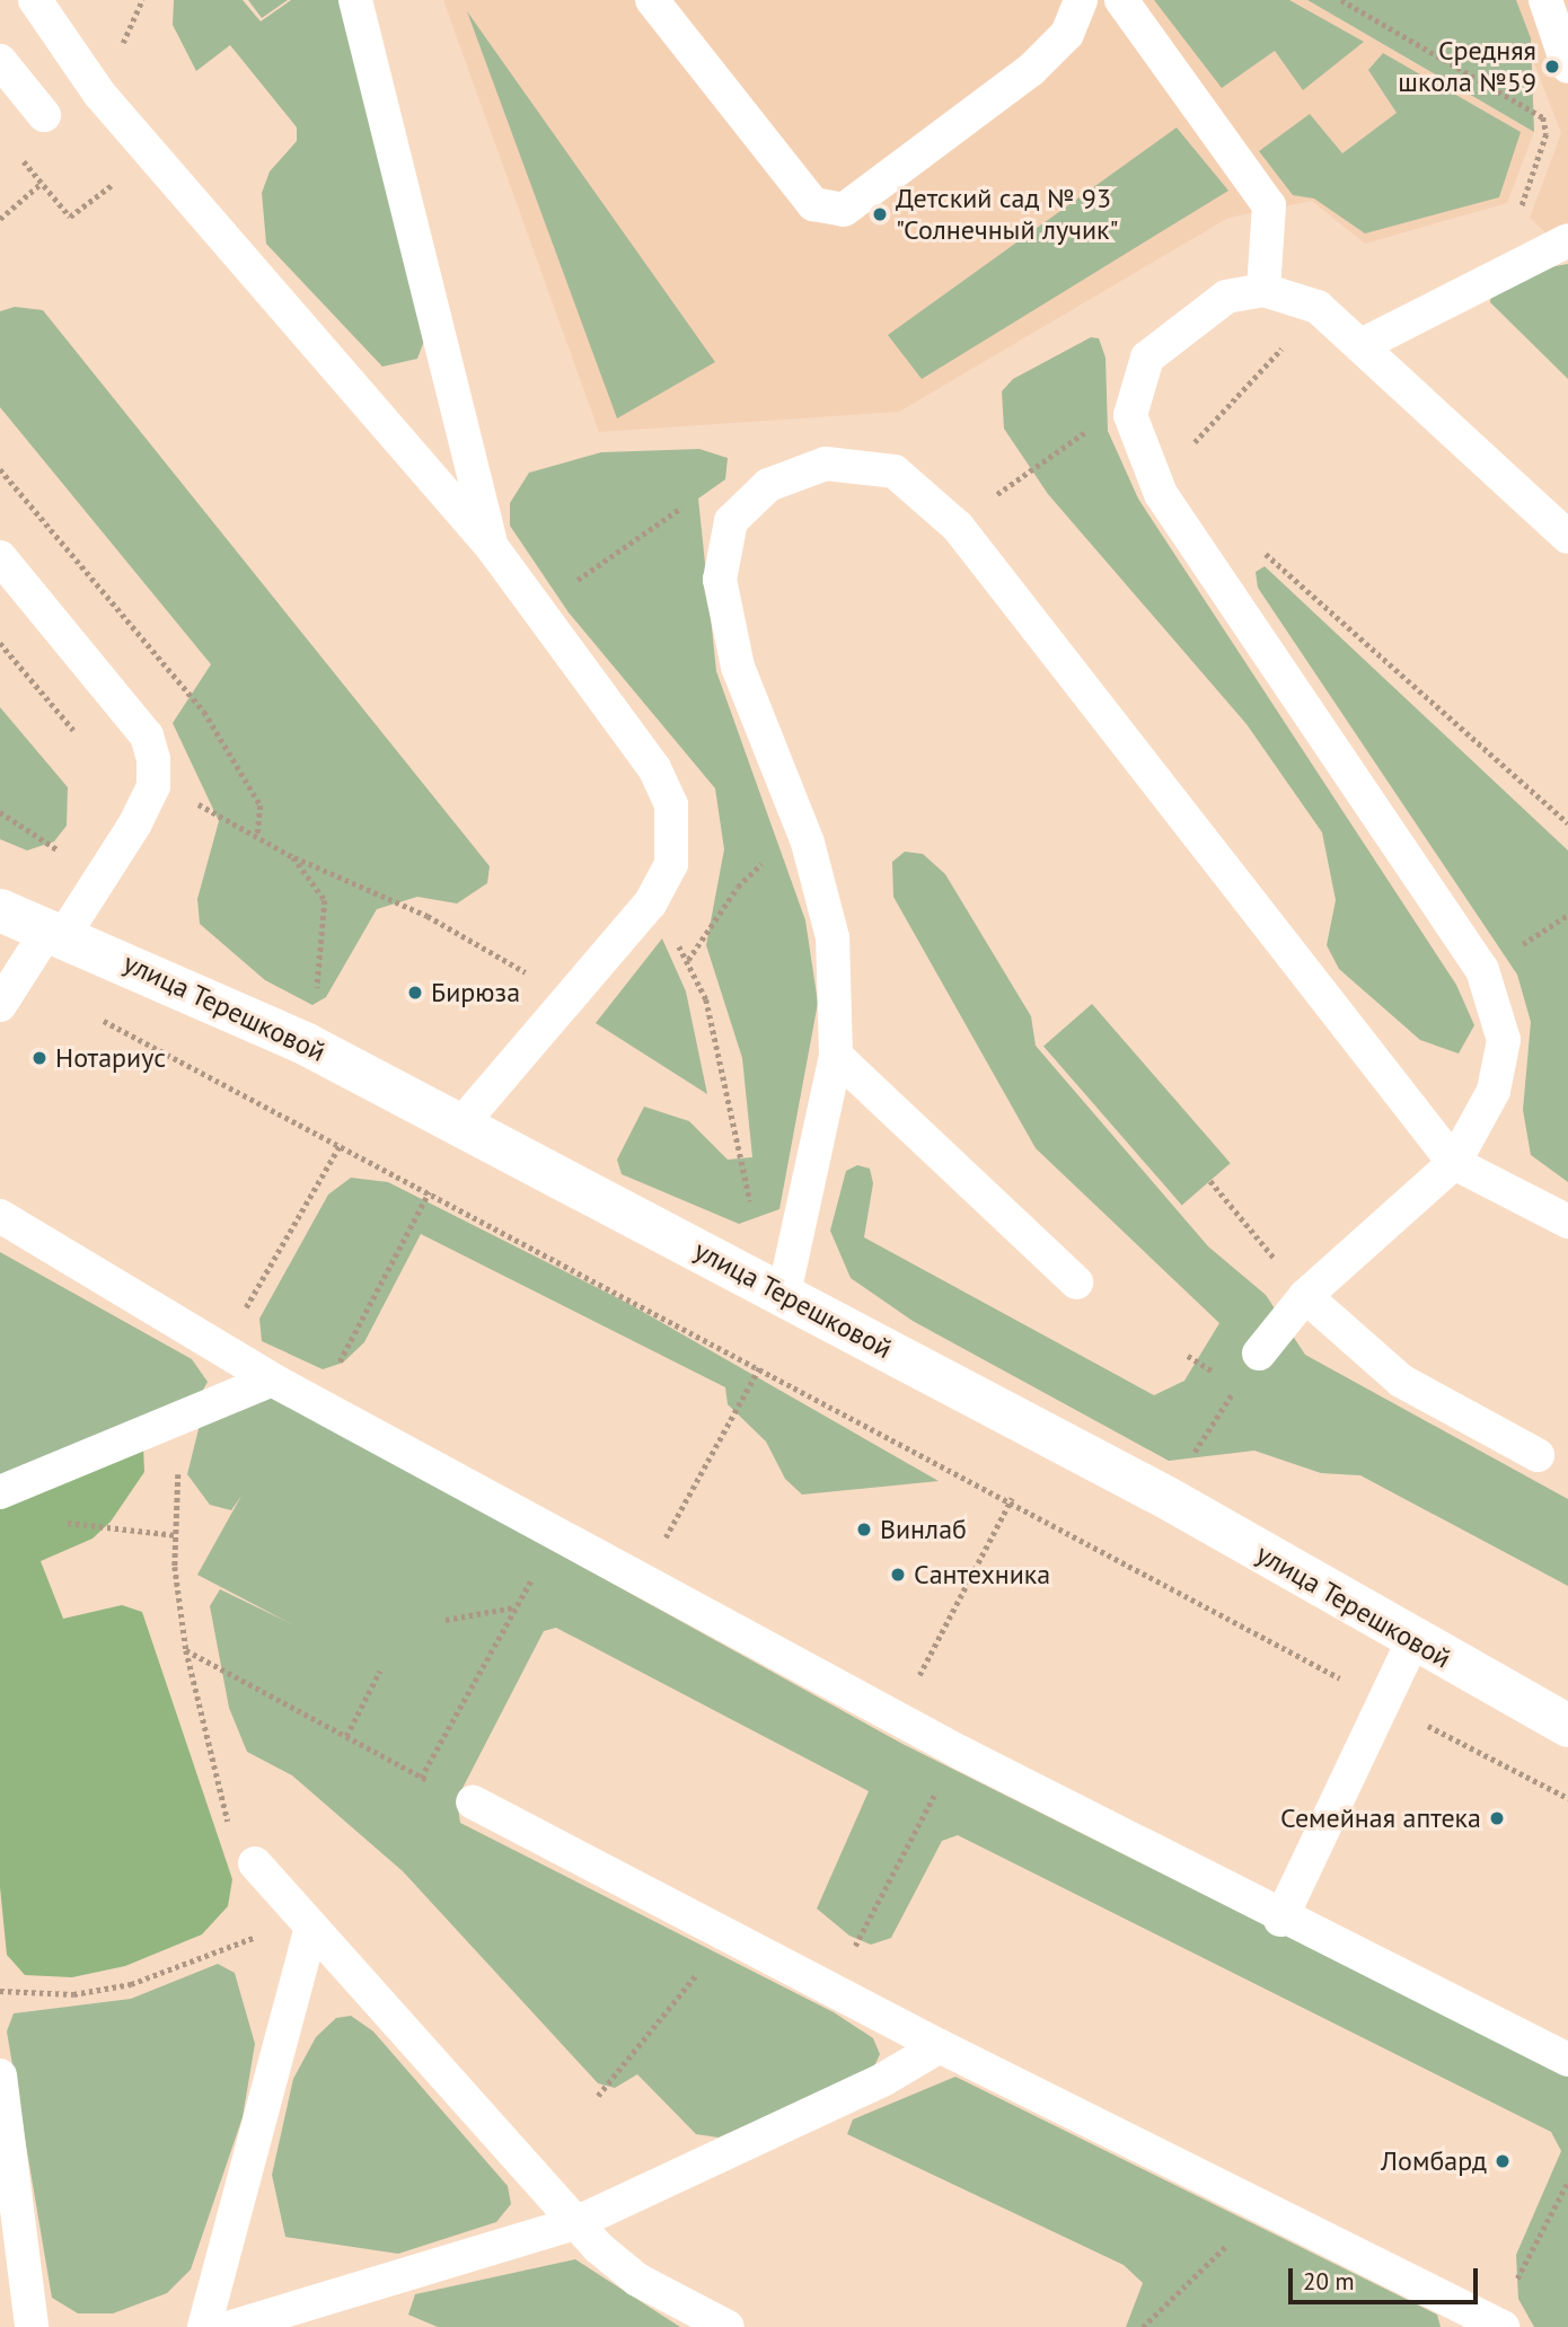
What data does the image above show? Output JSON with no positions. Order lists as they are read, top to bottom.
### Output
{
  "streets": {
    "main road": ["улица Терешковой"]
  },
  "places": [
    "Средняя школа №59",
    "Детский сад № 93 \"Солнечный лучик\"",
    "Бирюза",
    "Нотариус",
    "Винлаб",
    "Сантехника",
    "Семейная аптека",
    "Ломбард"
  ],
  "scale_bar": "20 m"
}
